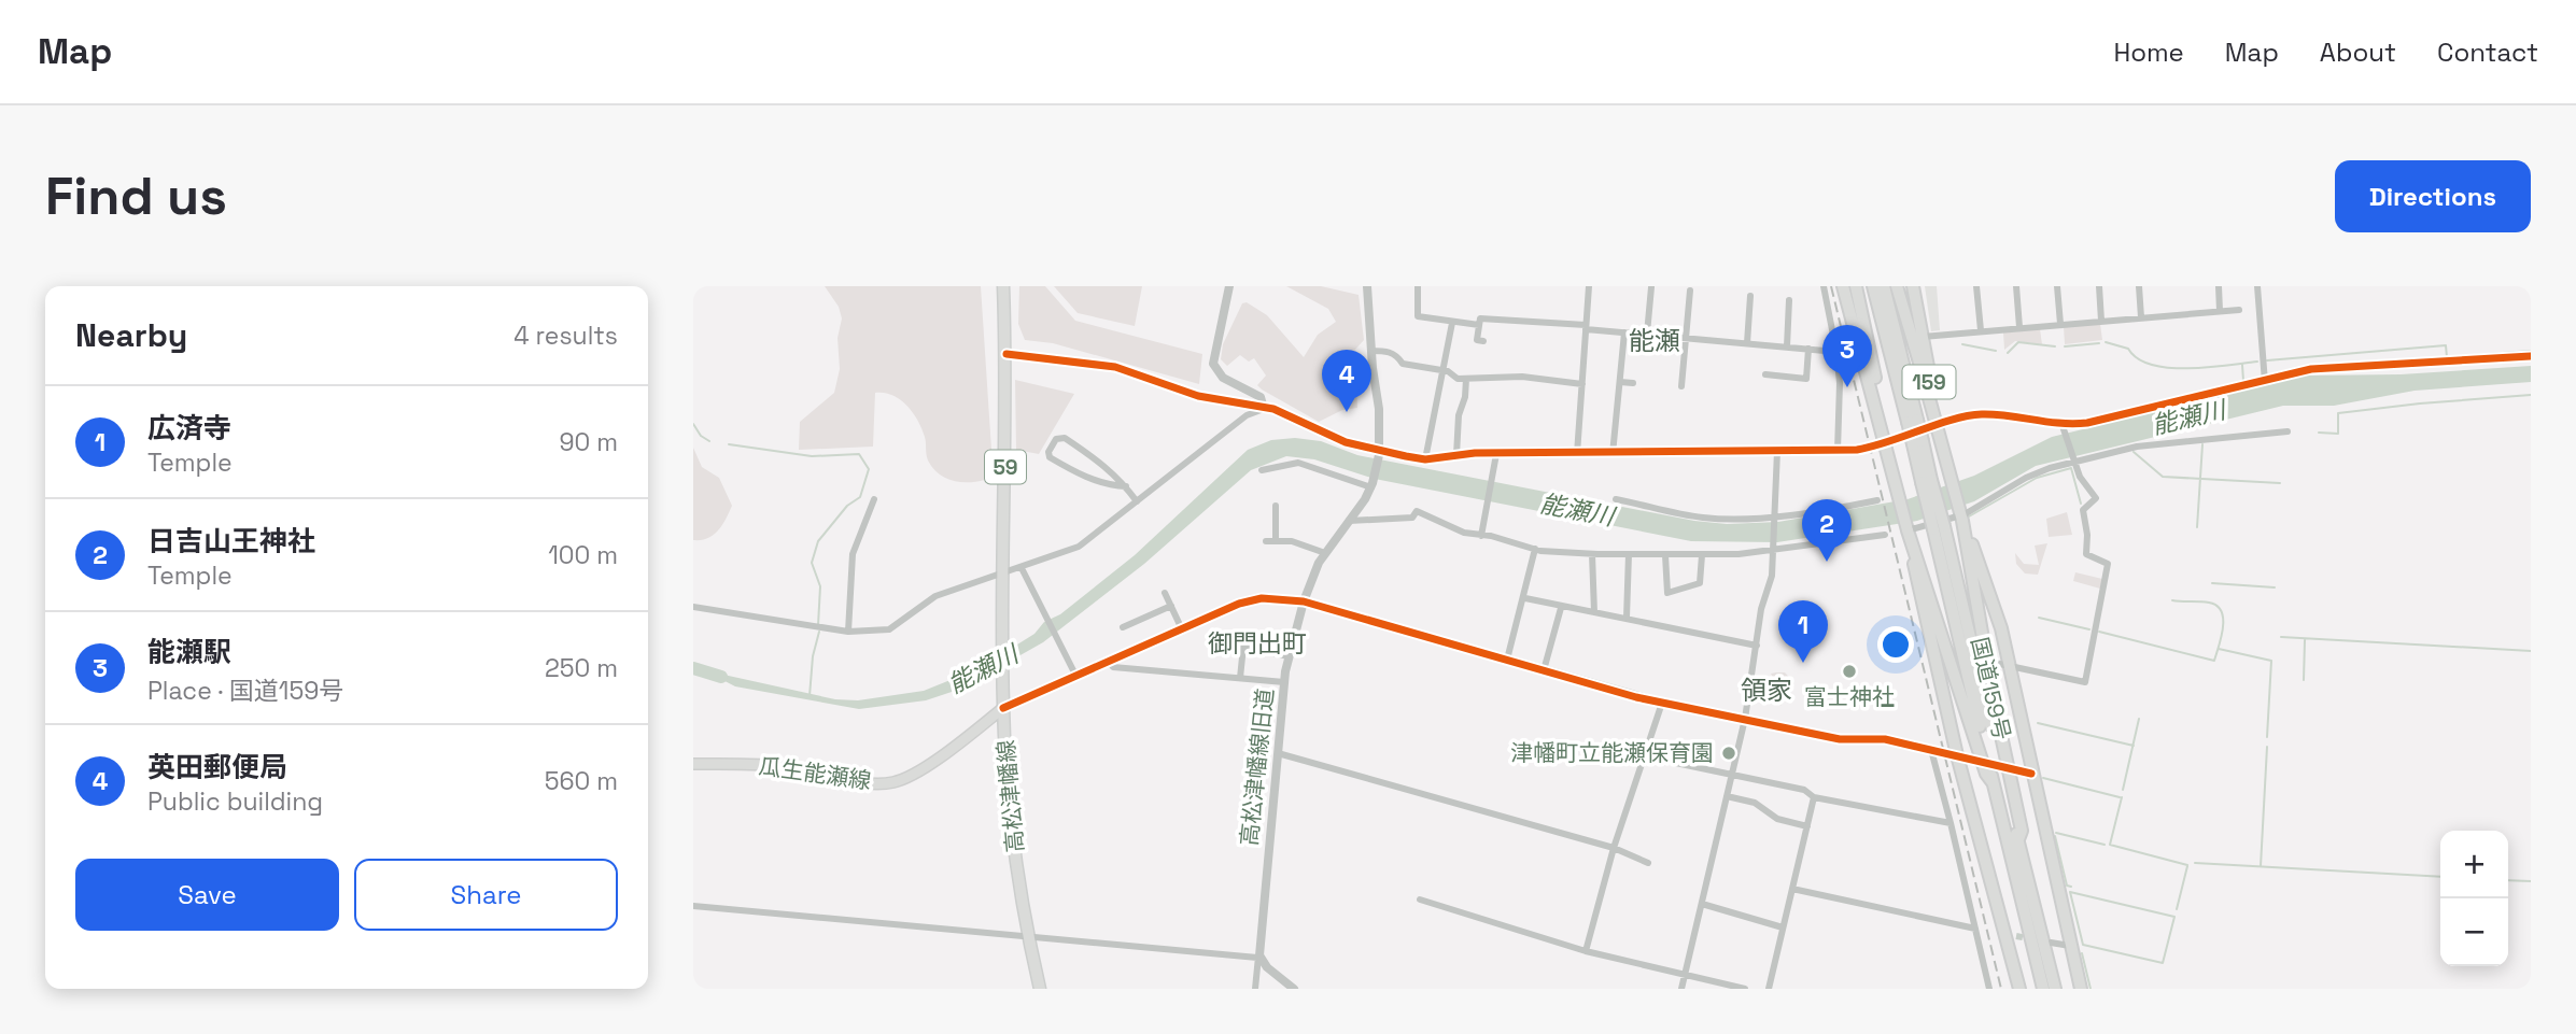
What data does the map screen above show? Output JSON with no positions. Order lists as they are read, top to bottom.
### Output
{
  "streets": {
    "highway": ["159", "国道159号"],
    "main road": ["59", "瓜生能瀬線", "高松津幡線"],
    "street": ["高松津幡線旧道"]
  },
  "crossings": [
    ["159", "国道159号"],
    ["瓜生能瀬線", "高松津幡線"]
  ],
  "districts": ["能瀬", "御門出町", "領家"],
  "water": ["能瀬川"],
  "places": ["富士神社", "津幡町立能瀬保育園"],
  "page": {
    "header": "Map",
    "nav": [
      "Home",
      "Map",
      "About",
      "Contact"
    ],
    "buttons": [
      "Directions",
      ["Save", "Share"]
    ],
    "title": "Find us",
    "heading": ["Nearby", "4 results"],
    "pins": [
      "3",
      "4",
      "2",
      "1"
    ],
    "list": [
      {
        "mark": "1",
        "name": "広済寺",
        "note": "Temple",
        "value": "90 m"
      },
      {
        "mark": "2",
        "name": "日吉山王神社",
        "note": "Temple",
        "value": "100 m"
      },
      {
        "mark": "3",
        "name": "能瀬駅",
        "note": "Place · 国道159号",
        "value": "250 m"
      },
      {
        "mark": "4",
        "name": "英田郵便局",
        "note": "Public building",
        "value": "560 m"
      }
    ],
    "map_buttons": ["+", "−"]
  }
}
